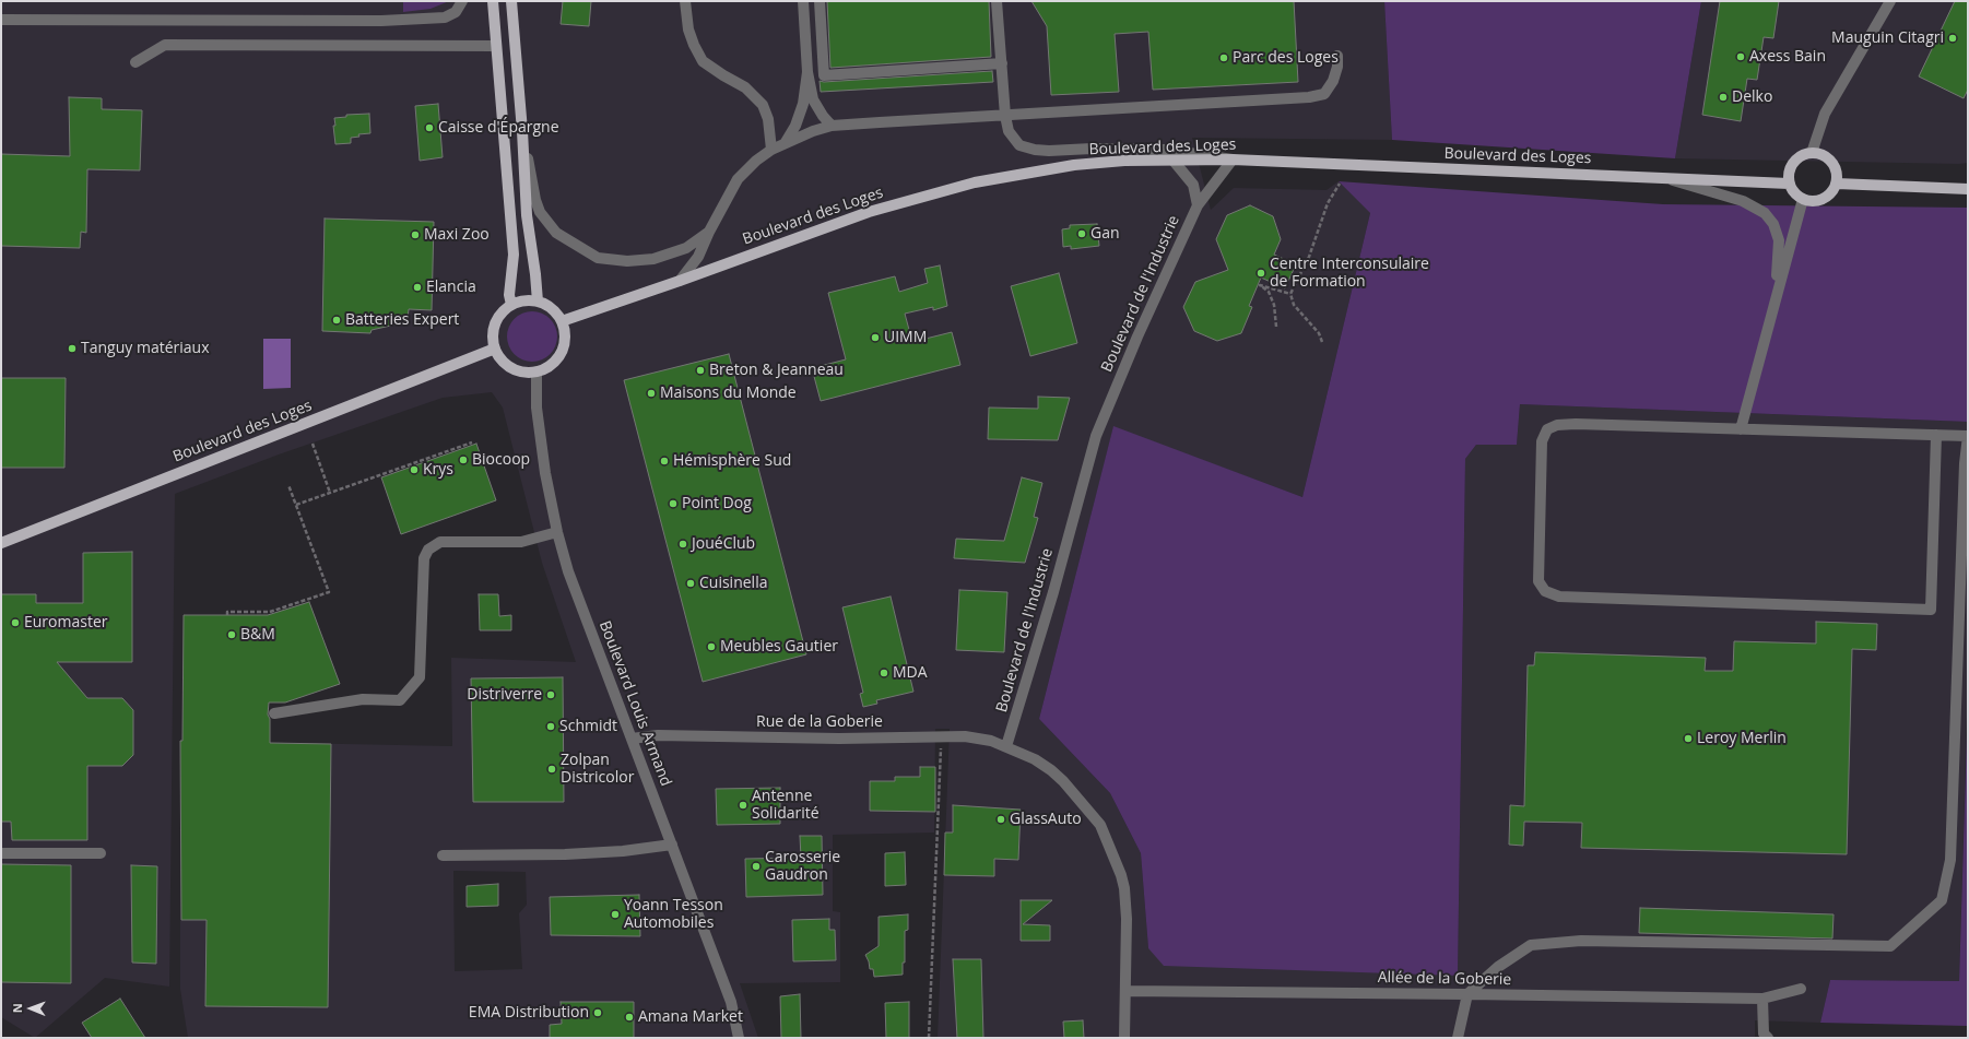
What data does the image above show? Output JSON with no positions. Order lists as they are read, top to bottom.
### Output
{
  "streets": {
    "main road": ["Boulevard des Loges"],
    "street": [
      "Boulevard de l'Industrie",
      "Boulevard Louis Armand",
      "Rue de la Goberie",
      "Allée de la Goberie"
    ]
  },
  "crossings": [
    ["Boulevard des Loges", "Boulevard de l'Industrie"],
    ["Boulevard des Loges", "Boulevard Louis Armand"],
    ["Boulevard de l'Industrie", "Rue de la Goberie"],
    ["Boulevard Louis Armand", "Rue de la Goberie"]
  ],
  "places": [
    "Mauguin Citagri",
    "Axess Bain",
    "Parc des Loges",
    "Delko",
    "Caisse d'Épargne",
    "Gan",
    "Maxi Zoo",
    "Centre Interconsulaire de Formation",
    "Elancia",
    "Batteries Expert",
    "UIMM",
    "Tanguy matériaux",
    "Breton & Jeanneau",
    "Maisons du Monde",
    "Biocoop",
    "Hémisphère Sud",
    "Krys",
    "Point Dog",
    "JouéClub",
    "Cuisinella",
    "Euromaster",
    "B&M",
    "Meubles Gautier",
    "MDA",
    "Distriverre",
    "Schmidt",
    "Leroy Merlin",
    "Zolpan Districolor",
    "Antenne Solidarité",
    "GlassAuto",
    "Carosserie Gaudron",
    "Yoann Tesson Automobiles",
    "EMA Distribution",
    "Amana Market"
  ],
  "north": "left"
}
